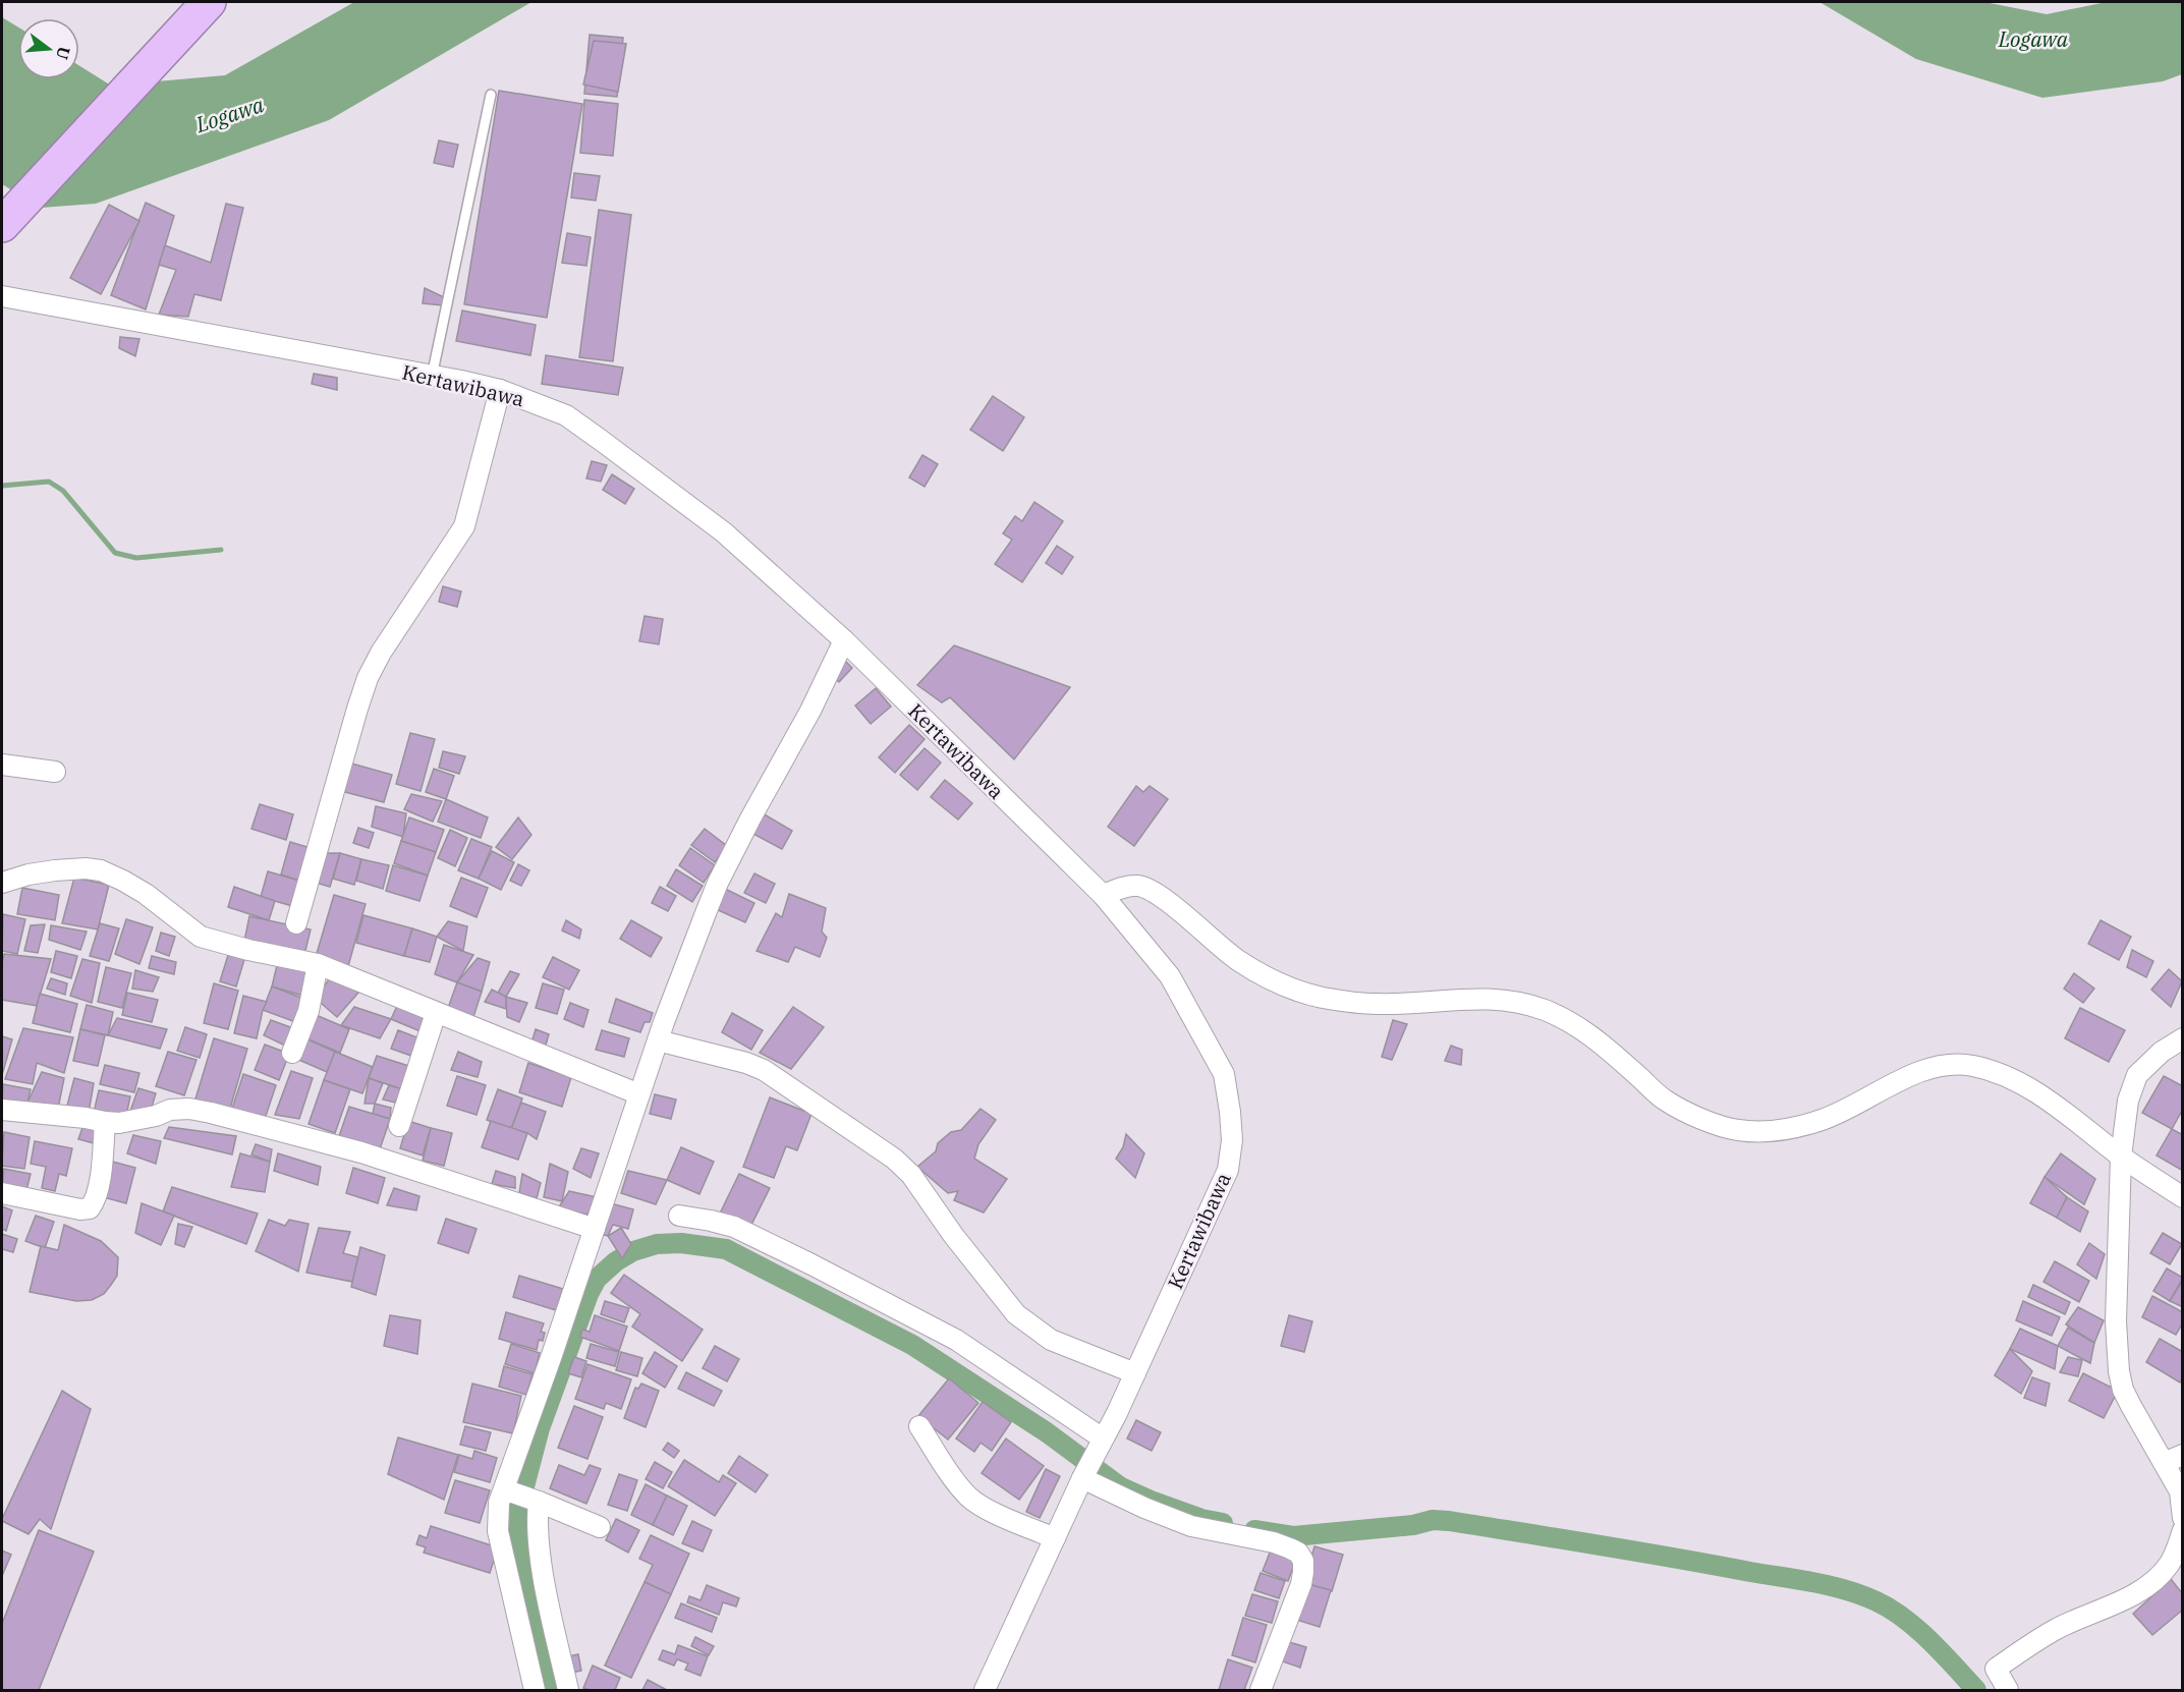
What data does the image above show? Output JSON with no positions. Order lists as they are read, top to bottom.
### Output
{
  "streets": {
    "street": ["Kertawibawa"]
  },
  "water": ["Logawa"],
  "north": "right"
}
